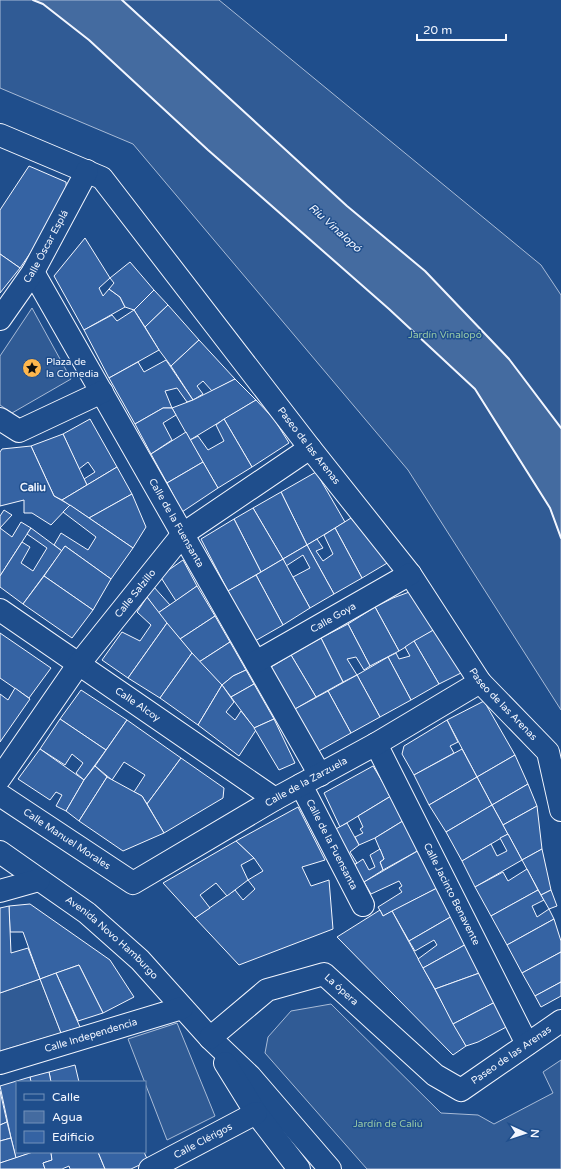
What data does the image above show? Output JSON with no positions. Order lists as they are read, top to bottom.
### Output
{
  "streets": {
    "street": [
      "Calle Óscar Esplá",
      "Paseo de las Arenas",
      "Calle de la Fuensanta",
      "Calle Salzillo",
      "Calle Goya",
      "Calle Alcoy",
      "Calle de la Zarzuela",
      "Calle Manuel Morales",
      "Calle Jacinto Benavente",
      "Avenida Novo Hamburgo",
      "La ópera",
      "Calle Independencia",
      "Calle Clérigos"
    ]
  },
  "crossings": [
    ["Calle Óscar Esplá", "Paseo de las Arenas"],
    ["Calle Óscar Esplá", "Calle de la Fuensanta"],
    ["Paseo de las Arenas", "Calle Salzillo"],
    ["Paseo de las Arenas", "Calle Goya"],
    ["Paseo de las Arenas", "Calle de la Zarzuela"],
    ["Paseo de las Arenas", "Calle Jacinto Benavente"],
    ["Paseo de las Arenas", "La ópera"],
    ["Calle de la Fuensanta", "Calle Salzillo"],
    ["Calle de la Fuensanta", "Calle Goya"],
    ["Calle de la Fuensanta", "Calle de la Zarzuela"],
    ["Calle Salzillo", "Calle Alcoy"],
    ["Calle Alcoy", "Calle de la Zarzuela"],
    ["Calle de la Zarzuela", "Calle Manuel Morales"],
    ["Calle de la Zarzuela", "Calle Jacinto Benavente"],
    ["Avenida Novo Hamburgo", "La ópera"],
    ["Avenida Novo Hamburgo", "Calle Independencia"],
    ["Avenida Novo Hamburgo", "Calle Clérigos"]
  ],
  "districts": ["Caliu"],
  "water": ["Riu Vinalopó"],
  "parks": ["Jardín Vinalopó", "Jardín de Caliú"],
  "places": {
    "place": ["Plaza de la Comedia"]
  },
  "legend": ["Calle", "Agua", "Edificio"],
  "scale_bar": "20 m",
  "north": "right"
}
